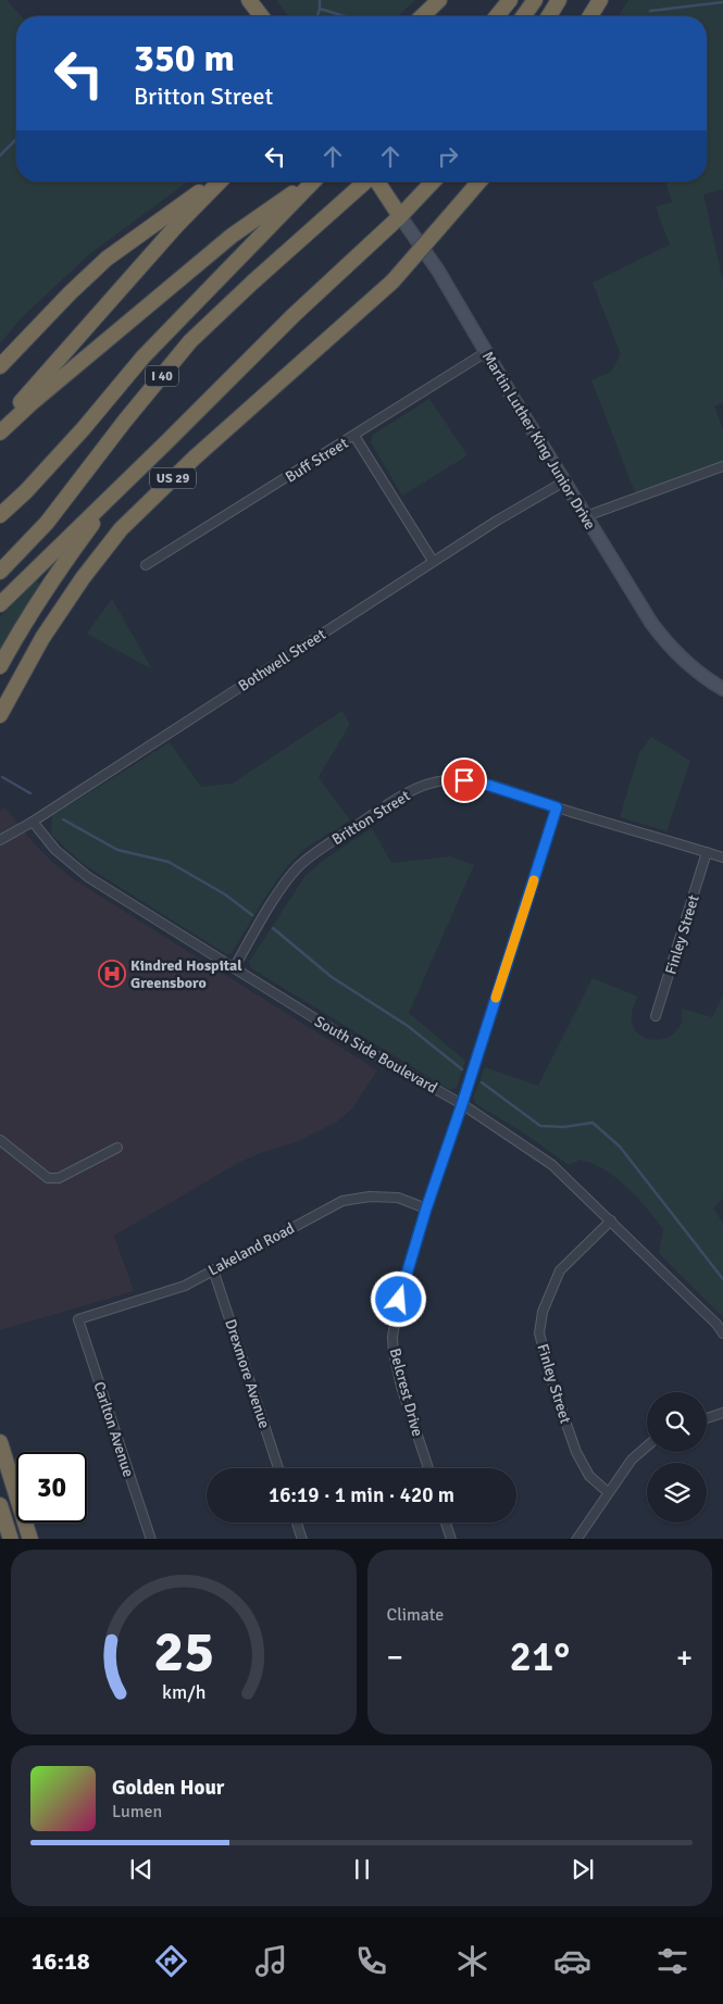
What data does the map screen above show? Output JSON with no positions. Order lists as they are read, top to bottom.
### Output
{
  "streets": {
    "highway": ["I 40", "Martin Luther King Junior Drive", "US 29"],
    "street": [
      "Buff Street",
      "Bothwell Street",
      "Britton Street",
      "Finley Street",
      "South Side Boulevard",
      "Lakeland Road",
      "Drexmore Avenue",
      "Belcrest Drive",
      "Carlton Avenue"
    ]
  },
  "crossings": [
    ["Martin Luther King Junior Drive", "Buff Street"],
    ["Martin Luther King Junior Drive", "Bothwell Street"],
    ["Bothwell Street", "South Side Boulevard"],
    ["Britton Street", "Finley Street"],
    ["Britton Street", "South Side Boulevard"],
    ["Britton Street", "Belcrest Drive"],
    ["Finley Street", "South Side Boulevard"],
    ["South Side Boulevard", "Belcrest Drive"],
    ["Lakeland Road", "Drexmore Avenue"],
    ["Lakeland Road", "Belcrest Drive"],
    ["Lakeland Road", "Carlton Avenue"]
  ],
  "places": {
    "hospital": ["Kindred Hospital Greensboro"]
  },
  "page": {
    "turn": ["350 m", "Britton Street"],
    "limit": "30",
    "trip": "16:19 · 1 min · 420 m",
    "tile": "Climate",
    "heat": ["−", "21°", "+"],
    "song": ["Golden Hour", "Lumen"],
    "tabs": "16:18",
    "gauge": ["25", "km/h"]
  }
}
